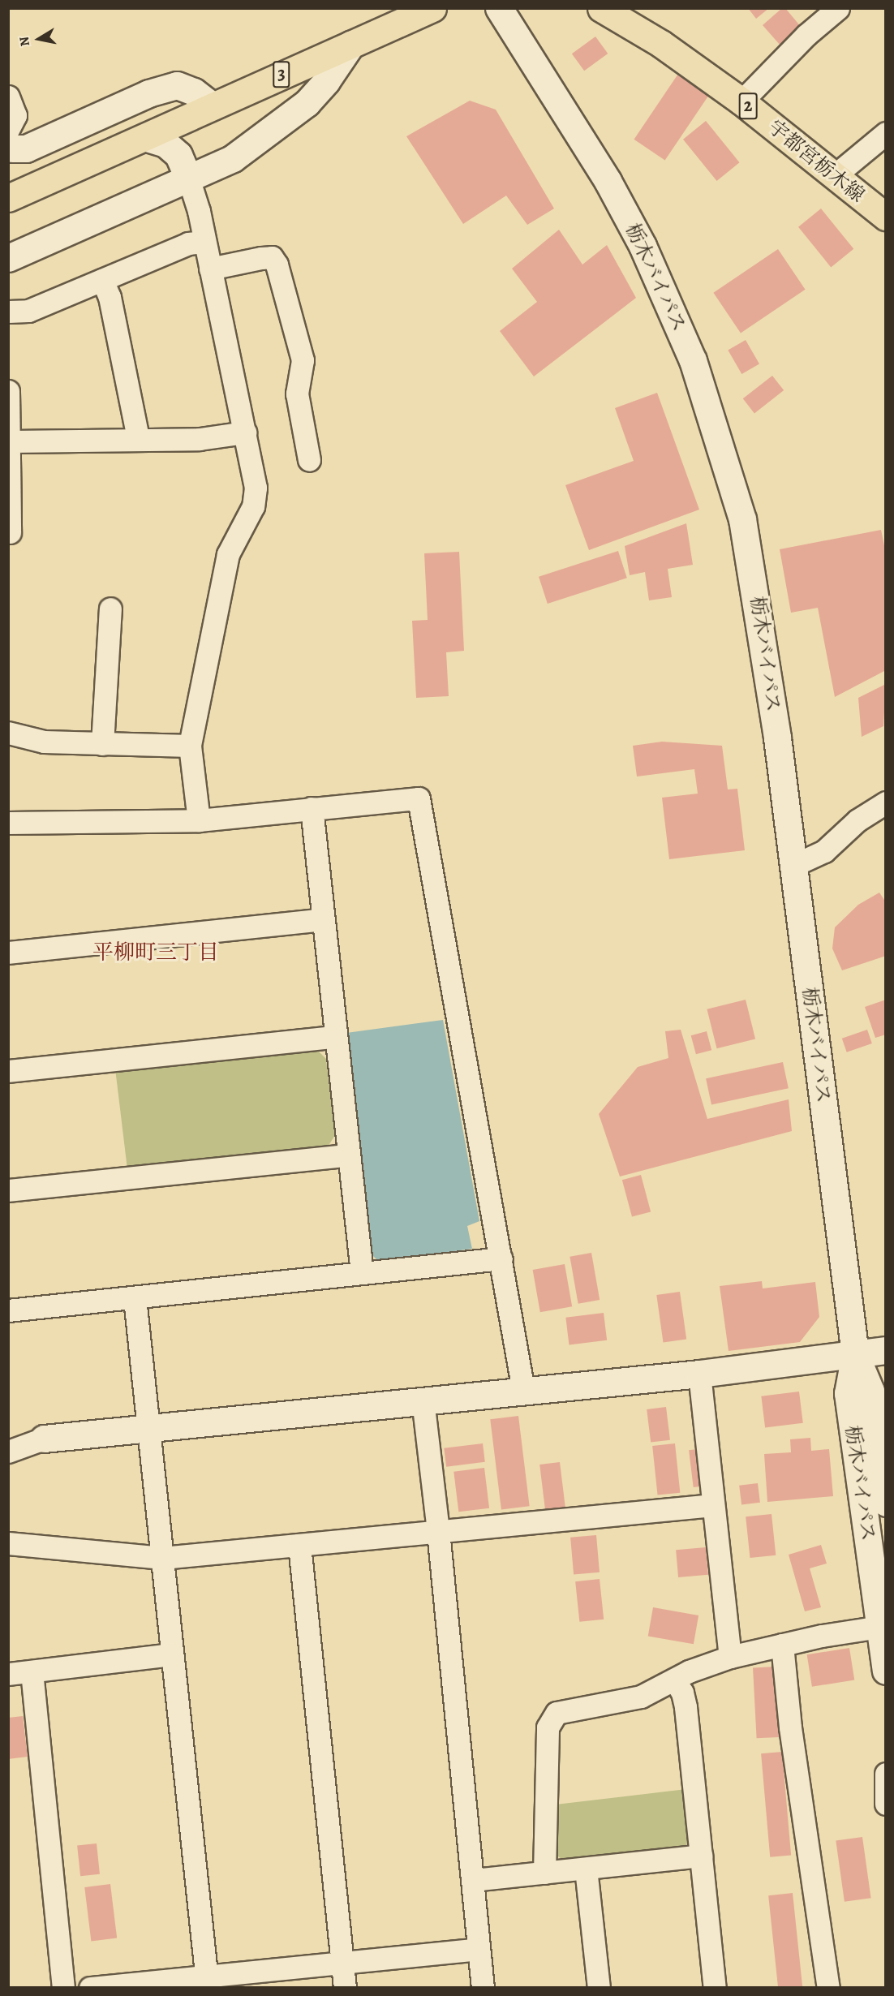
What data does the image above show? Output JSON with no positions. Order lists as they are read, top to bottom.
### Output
{
  "streets": {
    "main road": [
      "3",
      "2",
      "宇都宮栃木線",
      "栃木バイパス"
    ]
  },
  "districts": ["平柳町三丁目"],
  "north": "left"
}
